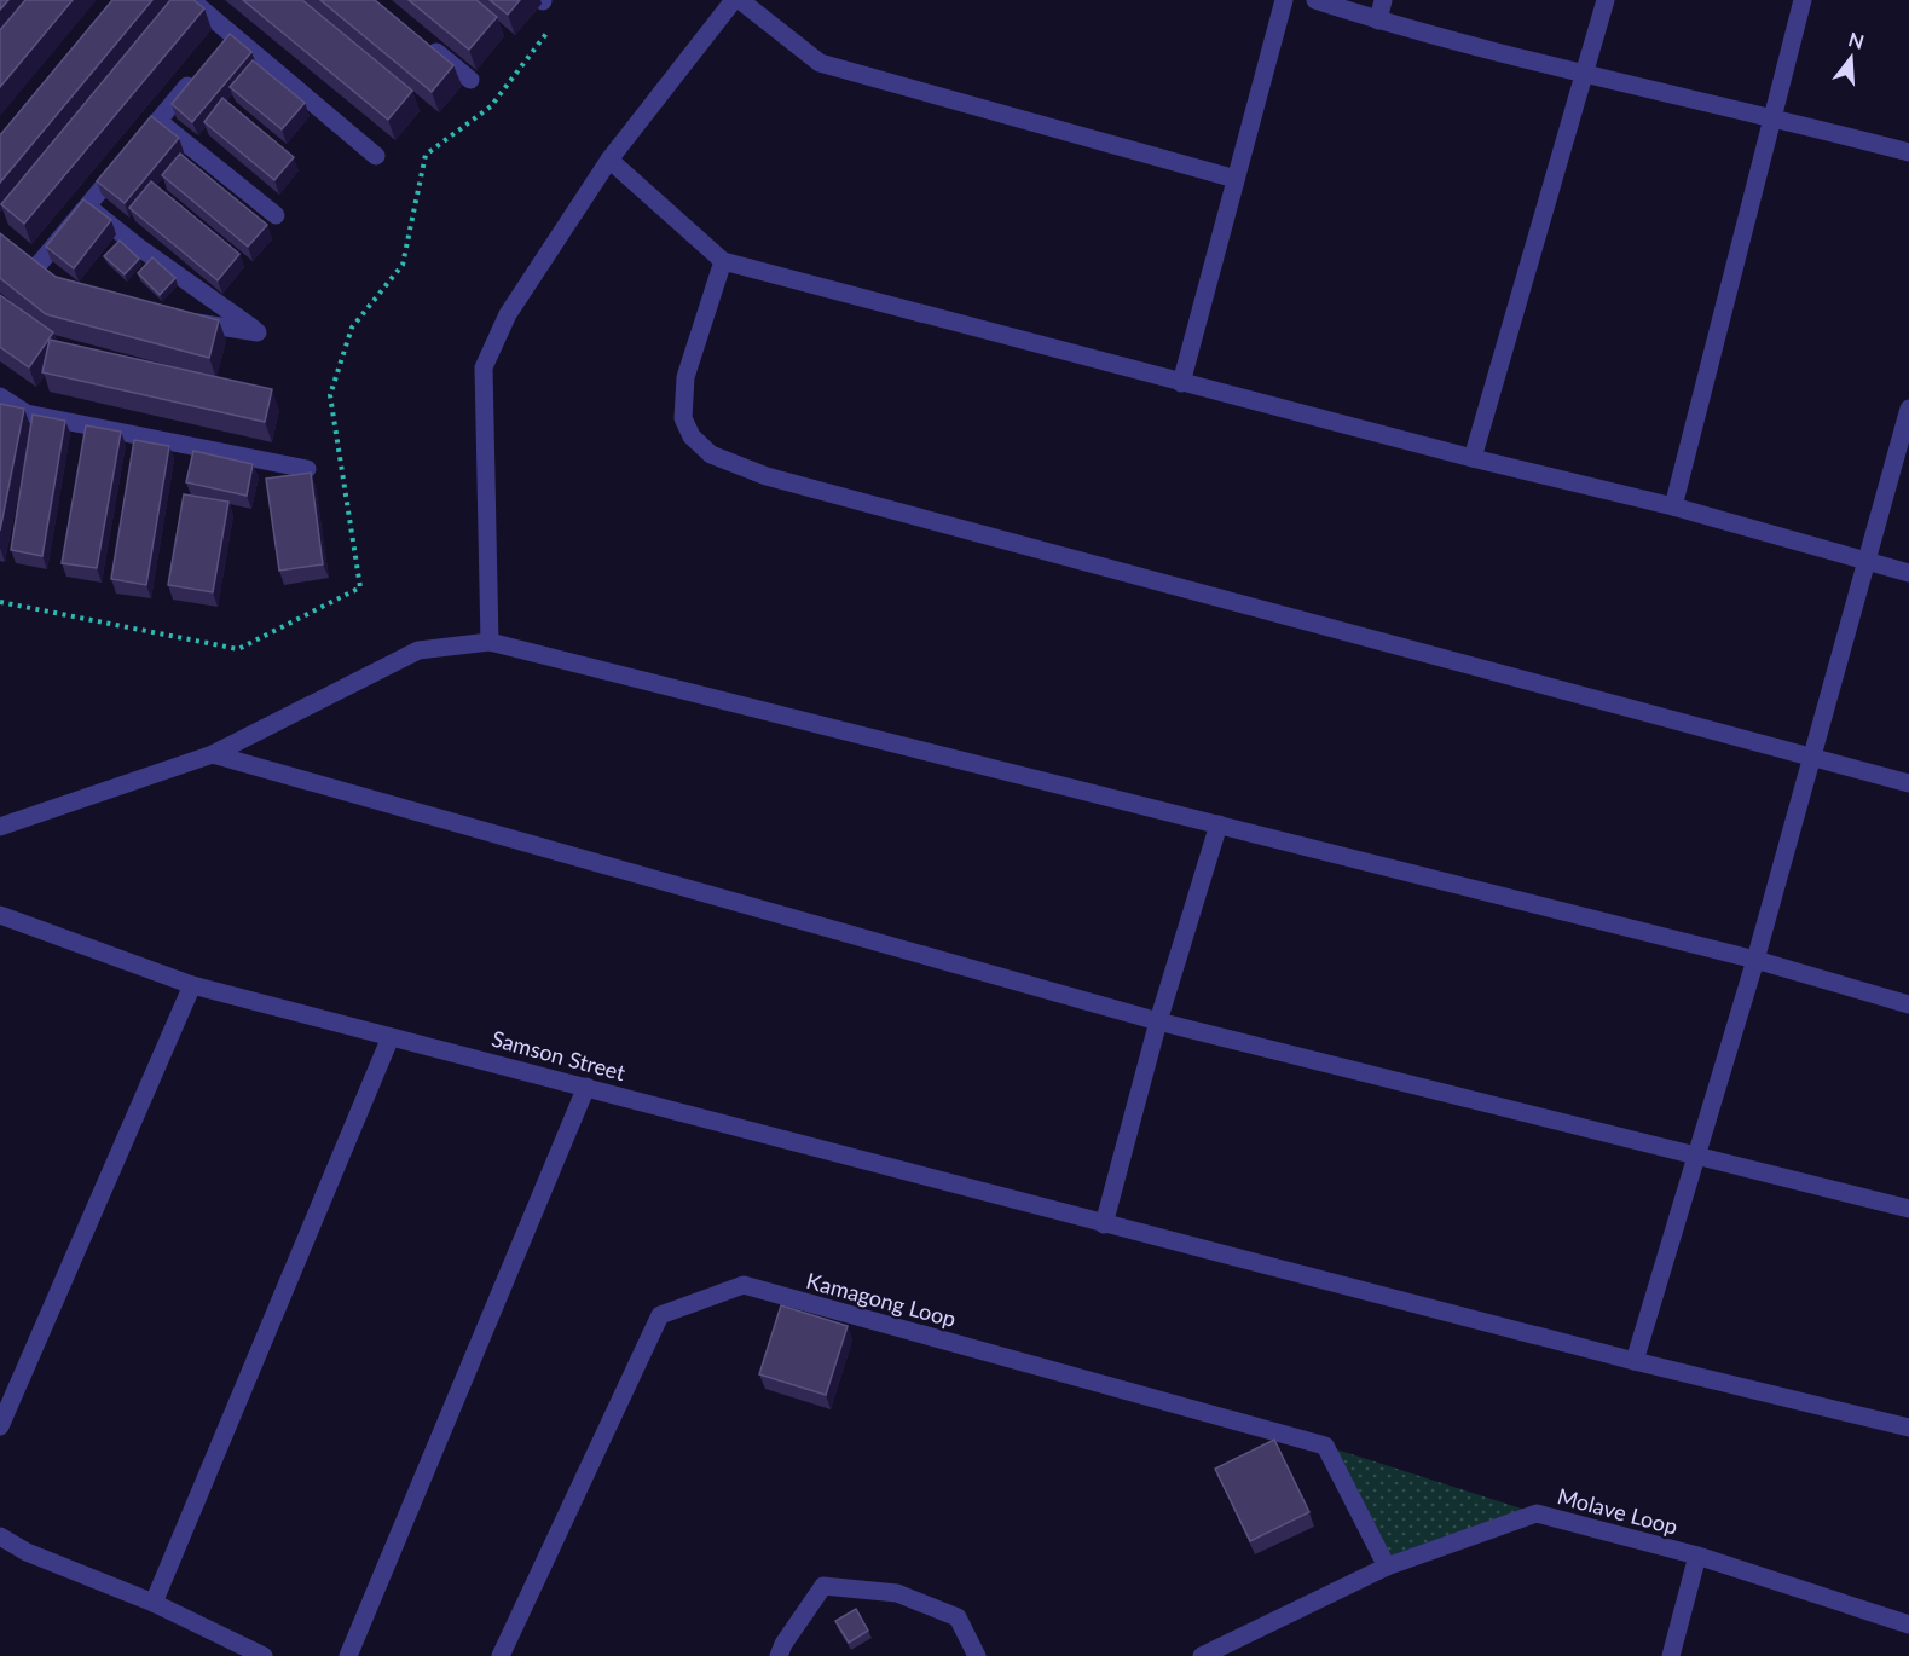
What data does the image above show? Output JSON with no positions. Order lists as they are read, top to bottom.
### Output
{
  "streets": {
    "street": ["Samson Street", "Kamagong Loop", "Molave Loop"]
  },
  "crossings": [
    ["Kamagong Loop", "Molave Loop"]
  ],
  "north": "top"
}
